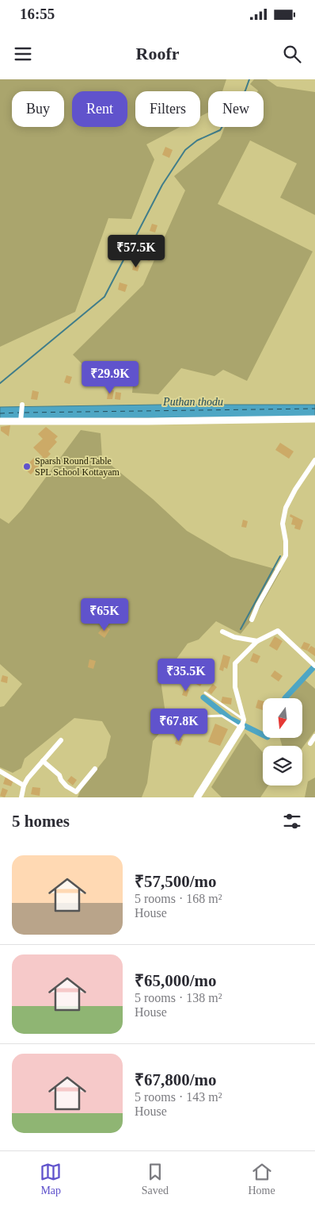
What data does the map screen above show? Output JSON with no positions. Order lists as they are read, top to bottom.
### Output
{
  "water": ["Puthan thodu"],
  "places": ["Sparsh Round Table SPL School Kottayam"],
  "north": "bottom",
  "page": {
    "status": "16:55",
    "header": "Roofr",
    "chip": [
      "Buy",
      "Rent",
      "Filters",
      "New"
    ],
    "price": [
      "₹57.5K",
      "₹29.9K",
      "₹65K",
      "₹35.5K",
      "₹67.8K"
    ],
    "heading": "5 homes",
    "list": [
      {
        "name": "₹57,500/mo",
        "note": "5 rooms · 168 m² · House"
      },
      {
        "name": "₹65,000/mo",
        "note": "5 rooms · 138 m² · House"
      },
      {
        "name": "₹67,800/mo",
        "note": "5 rooms · 143 m² · House"
      }
    ],
    "tabs": ["Map", "Saved", "Home"]
  }
}
